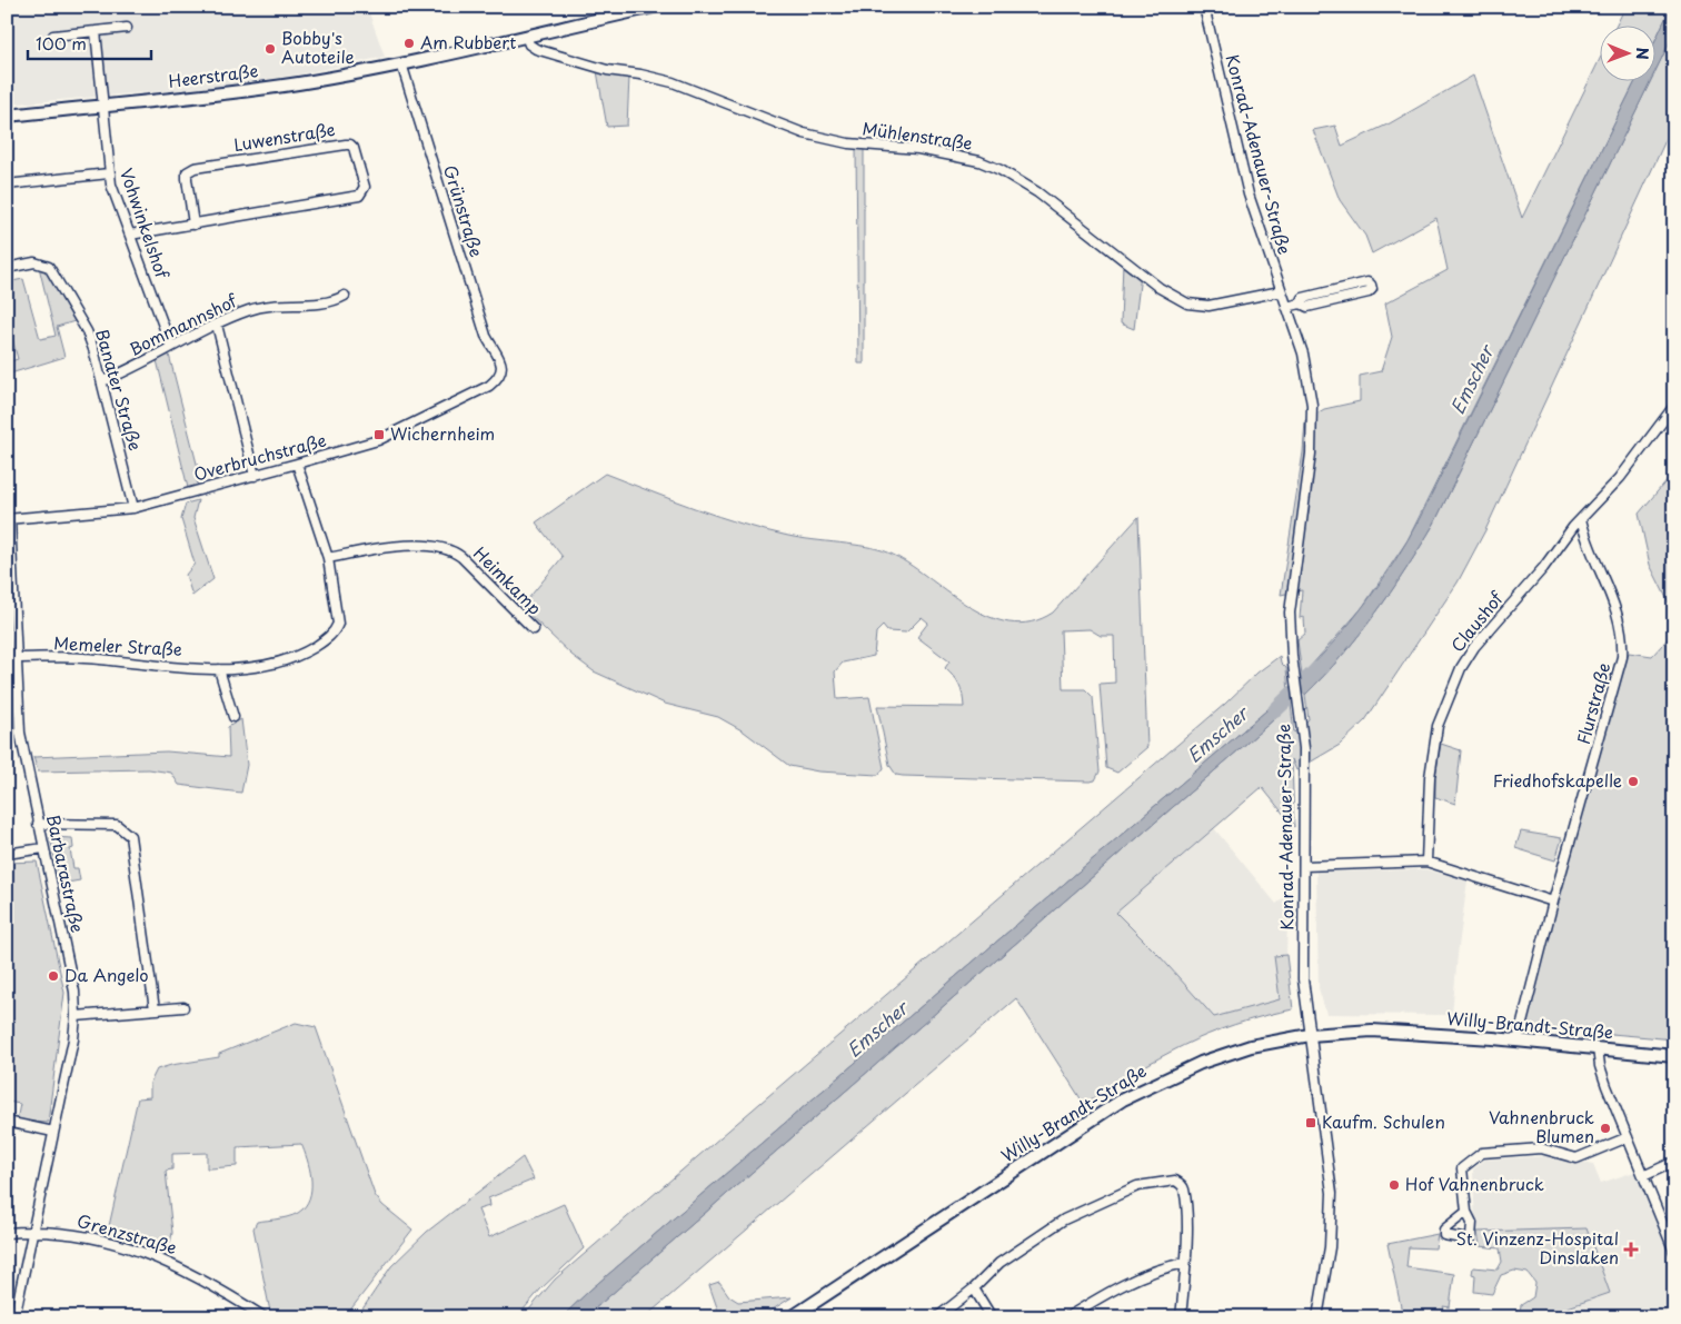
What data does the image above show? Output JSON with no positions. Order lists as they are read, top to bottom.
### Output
{
  "streets": {
    "main road": ["Heerstraße", "Willy-Brandt-Straße"],
    "street": [
      "Mühlenstraße",
      "Luwenstraße",
      "Konrad-Adenauer-Straße",
      "Grünstraße",
      "Vohwinkelshof",
      "Bommannshof",
      "Banater Straße",
      "Overbruchstraße",
      "Heimkamp",
      "Claushof",
      "Memeler Straße",
      "Flurstraße",
      "Barbarastraße",
      "Grenzstraße"
    ]
  },
  "crossings": [
    ["Heerstraße", "Mühlenstraße"],
    ["Heerstraße", "Grünstraße"],
    ["Heerstraße", "Vohwinkelshof"],
    ["Mühlenstraße", "Konrad-Adenauer-Straße"],
    ["Luwenstraße", "Vohwinkelshof"],
    ["Konrad-Adenauer-Straße", "Willy-Brandt-Straße"],
    ["Grünstraße", "Overbruchstraße"],
    ["Vohwinkelshof", "Bommannshof"],
    ["Bommannshof", "Banater Straße"],
    ["Banater Straße", "Overbruchstraße"],
    ["Overbruchstraße", "Barbarastraße"],
    ["Heimkamp", "Memeler Straße"],
    ["Claushof", "Flurstraße"],
    ["Memeler Straße", "Barbarastraße"],
    ["Flurstraße", "Willy-Brandt-Straße"],
    ["Barbarastraße", "Grenzstraße"]
  ],
  "water": ["Emscher"],
  "places": {
    "other": [
      "Am Rubbert",
      "Bobby's Autoteile",
      "Friedhofskapelle",
      "Da Angelo",
      "Vahnenbruck Blumen",
      "Hof Vahnenbruck"
    ],
    "transit": ["Wichernheim", "Kaufm. Schulen"],
    "health": ["St. Vinzenz-Hospital Dinslaken"]
  },
  "scale_bar": "100 m",
  "north": "right"
}
